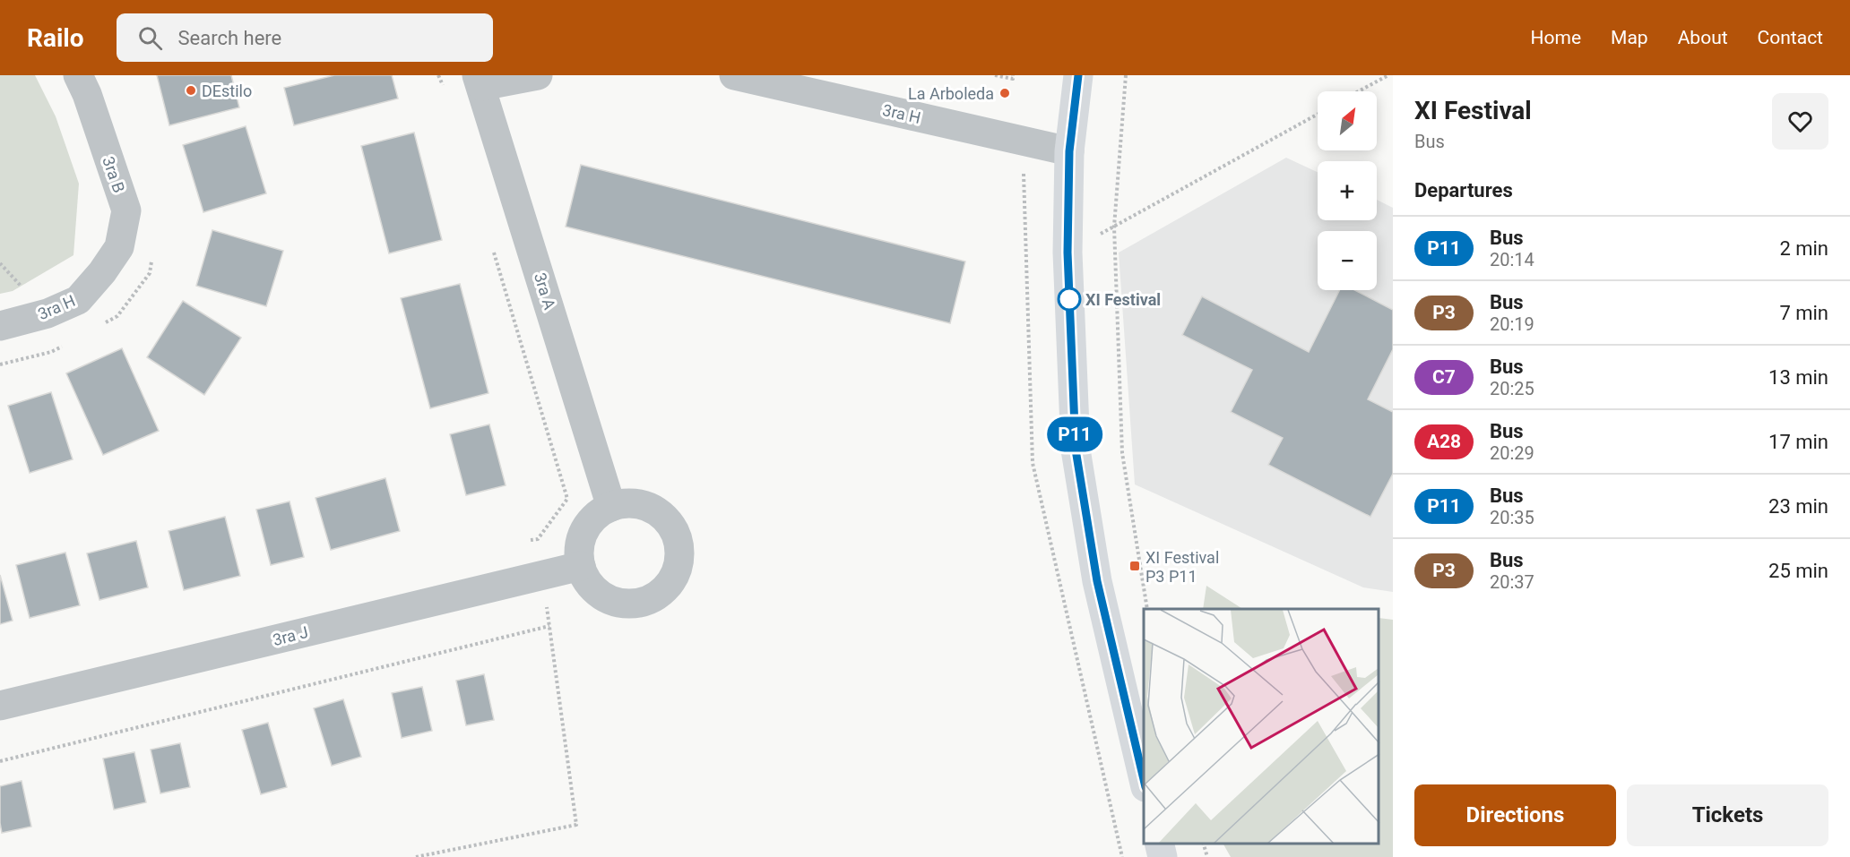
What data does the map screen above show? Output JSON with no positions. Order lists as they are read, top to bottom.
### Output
{
  "streets": {
    "street": [
      "3ra H",
      "3ra B",
      "3ra A",
      "3ra J"
    ]
  },
  "crossings": [
    ["3ra H", "3ra B"],
    ["3ra A", "3ra J"]
  ],
  "places": {
    "other": ["DEstilo", "La Arboleda", "XI Festival"],
    "transit": ["XI Festival P3 P11"]
  },
  "lines": ["bus line P11"],
  "north": "top right",
  "page": {
    "header": "Railo",
    "search": "Search here",
    "nav": [
      "Home",
      "Map",
      "About",
      "Contact"
    ],
    "on_map": "P11",
    "heading": [
      ["XI Festival", "Bus"],
      "Departures"
    ],
    "map_buttons": ["+", "−"],
    "list": [
      {
        "mark": "P11",
        "name": "Bus",
        "note": "20:14",
        "value": "2 min"
      },
      {
        "mark": "P3",
        "name": "Bus",
        "note": "20:19",
        "value": "7 min"
      },
      {
        "mark": "C7",
        "name": "Bus",
        "note": "20:25",
        "value": "13 min"
      },
      {
        "mark": "A28",
        "name": "Bus",
        "note": "20:29",
        "value": "17 min"
      },
      {
        "mark": "P11",
        "name": "Bus",
        "note": "20:35",
        "value": "23 min"
      },
      {
        "mark": "P3",
        "name": "Bus",
        "note": "20:37",
        "value": "25 min"
      }
    ],
    "buttons": ["Directions", "Tickets"]
  }
}
